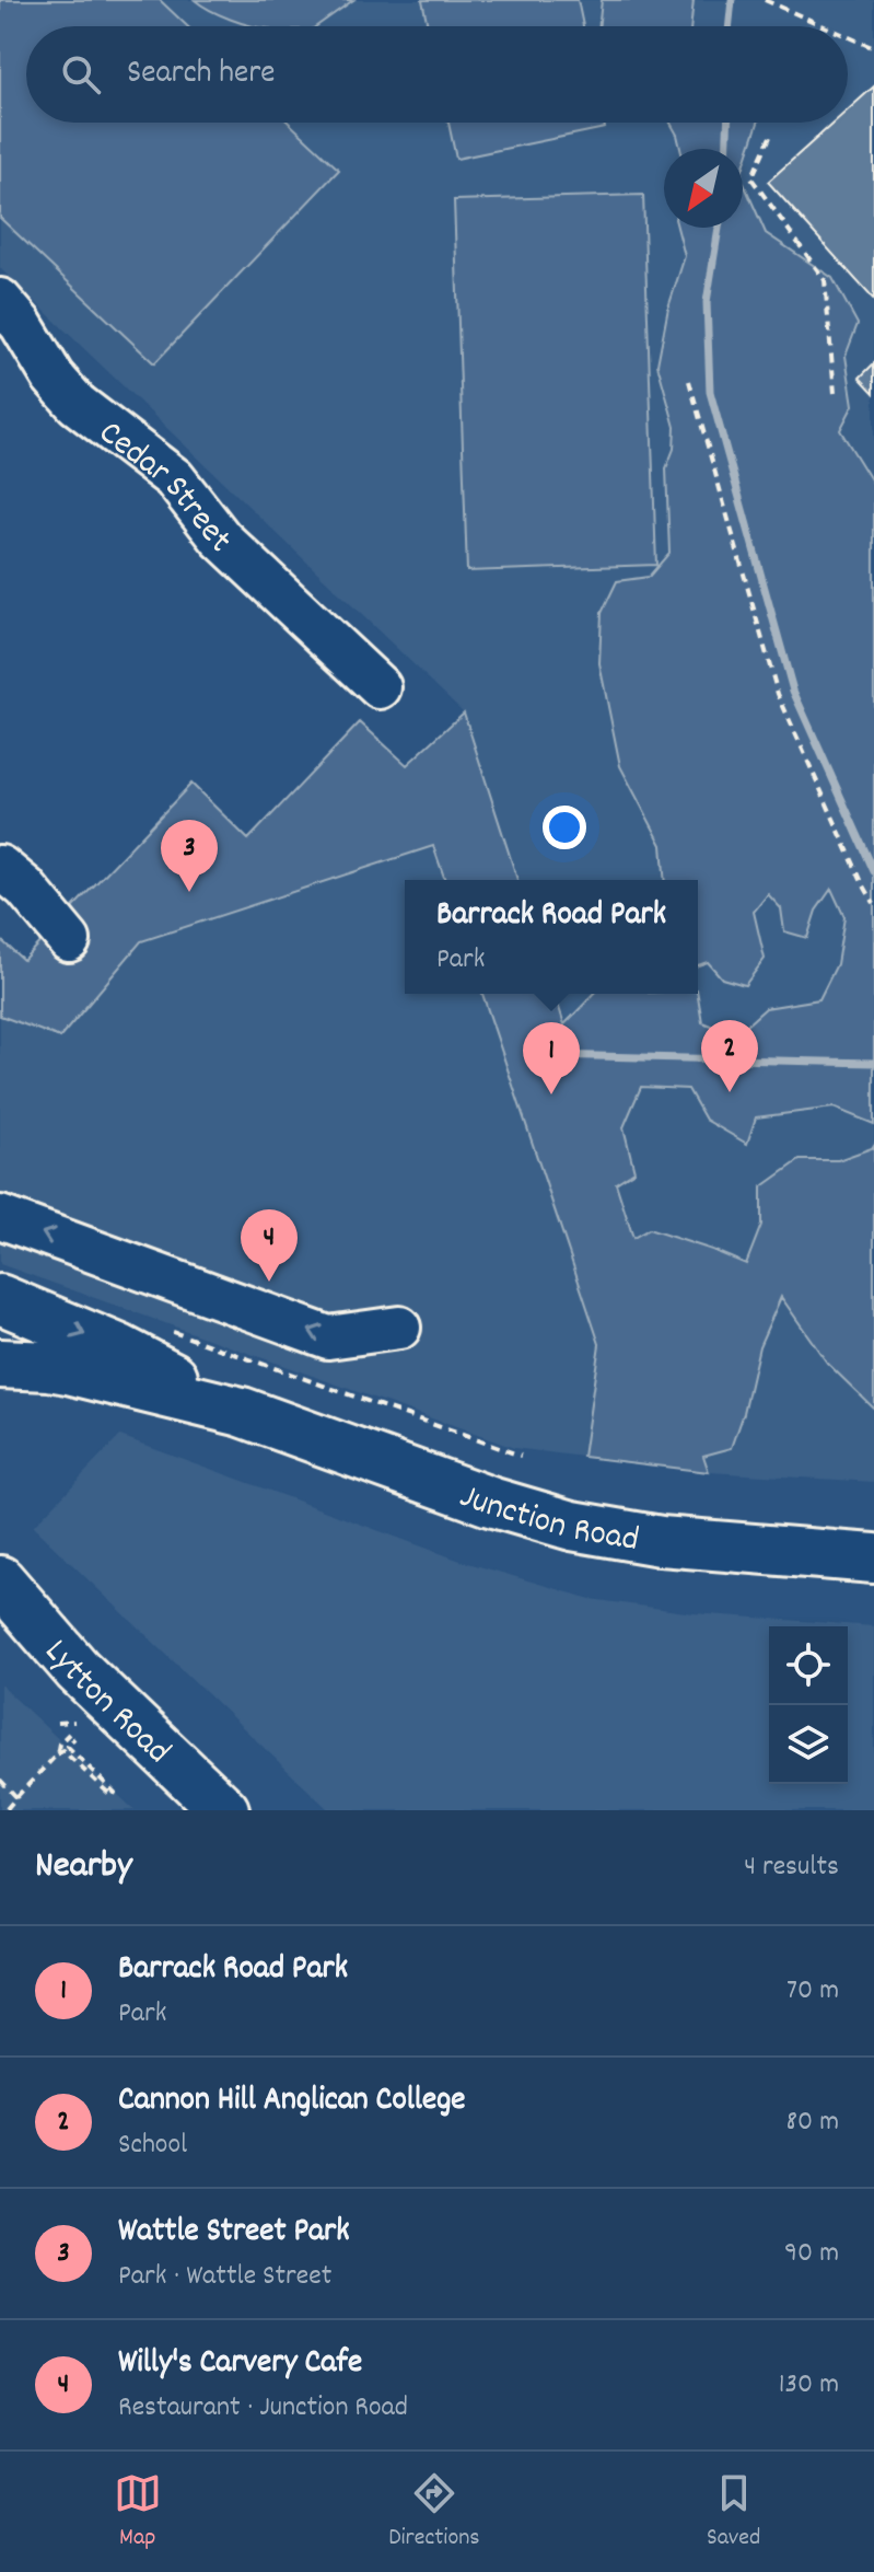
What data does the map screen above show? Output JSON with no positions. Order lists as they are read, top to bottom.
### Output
{
  "streets": {
    "main road": ["Junction Road", "Lytton Road"],
    "street": ["Cedar Street"]
  },
  "north": "bottom left",
  "page": {
    "search": "Search here",
    "pins": [
      "3",
      "2",
      "1",
      "4"
    ],
    "popup": ["Barrack Road Park", "Park"],
    "heading": ["Nearby", "4 results"],
    "list": [
      {
        "mark": "1",
        "name": "Barrack Road Park",
        "note": "Park",
        "value": "70 m"
      },
      {
        "mark": "2",
        "name": "Cannon Hill Anglican College",
        "note": "School",
        "value": "80 m"
      },
      {
        "mark": "3",
        "name": "Wattle Street Park",
        "note": "Park · Wattle Street",
        "value": "90 m"
      },
      {
        "mark": "4",
        "name": "Willy's Carvery Cafe",
        "note": "Restaurant · Junction Road",
        "value": "130 m"
      }
    ],
    "nav": ["Map", "Directions", "Saved"]
  }
}
